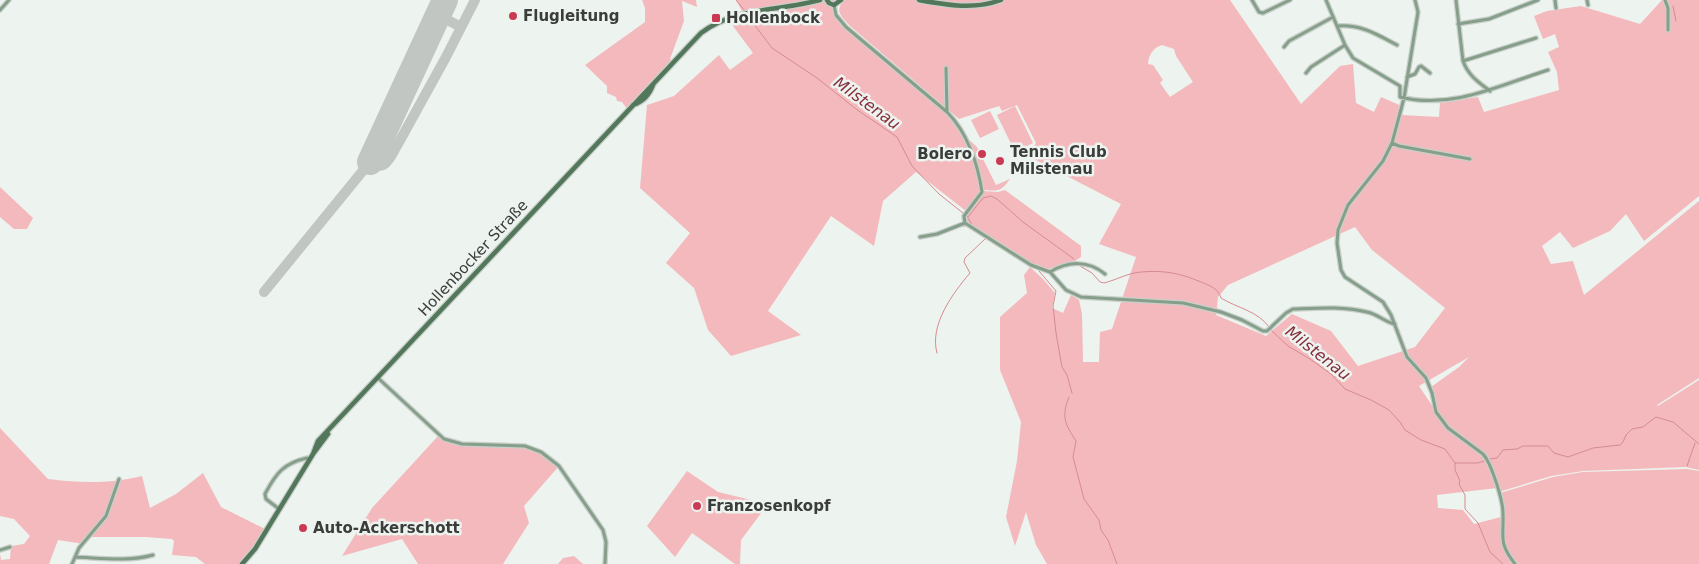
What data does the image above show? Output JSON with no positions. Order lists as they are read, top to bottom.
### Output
{
  "streets": {
    "main road": ["Hollenbocker Straße"]
  },
  "water": ["Milstenau"],
  "places": {
    "other": [
      "Flugleitung",
      "Bolero",
      "Tennis Club Milstenau",
      "Franzosenkopf",
      "Auto-Ackerschott"
    ],
    "transit": ["Hollenbock"]
  }
}
